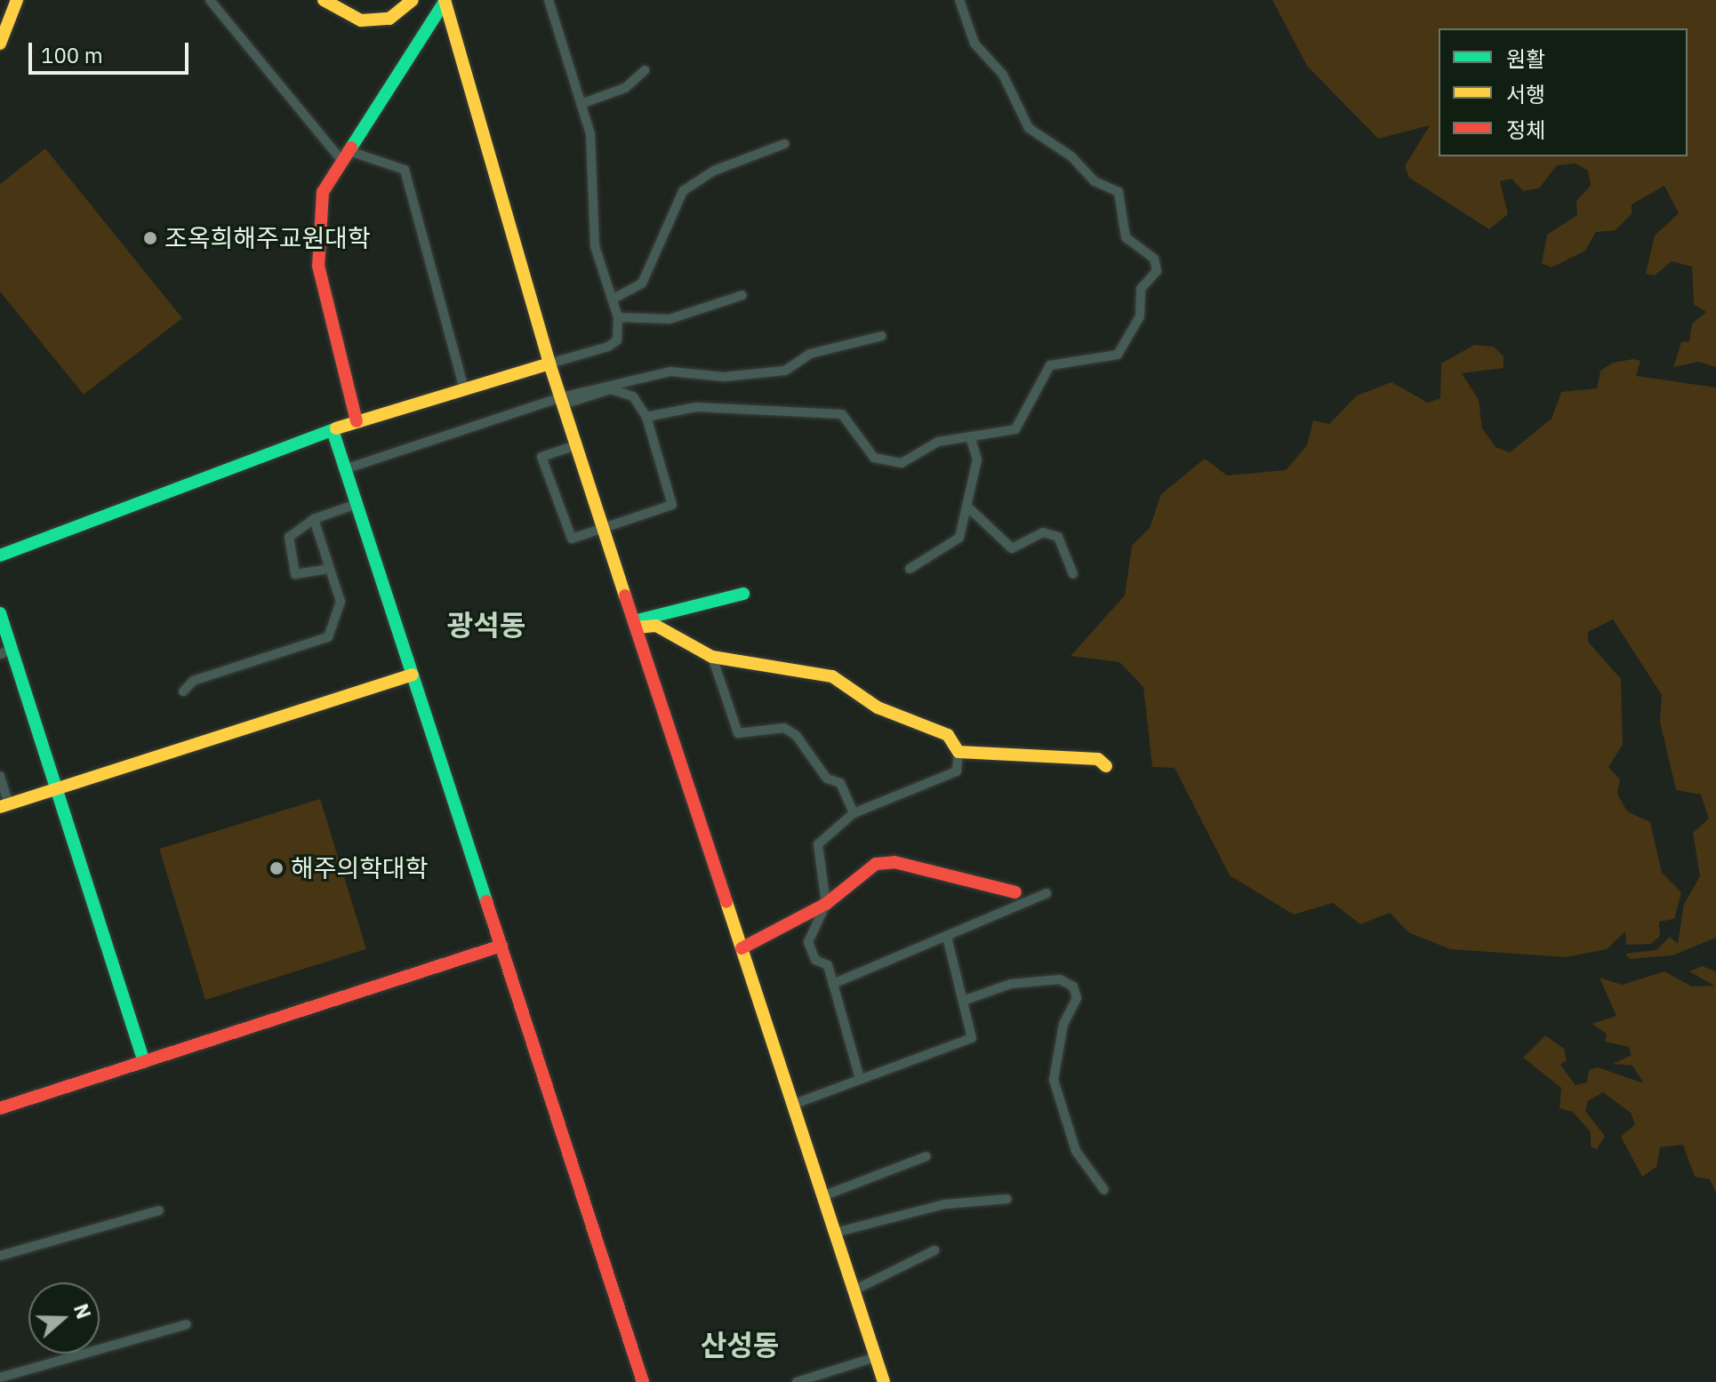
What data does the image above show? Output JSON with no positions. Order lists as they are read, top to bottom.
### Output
{
  "districts": ["광석동", "산성동"],
  "places": ["조옥희해주교원대학", "해주의학대학"],
  "legend": ["원활", "서행", "정체"],
  "scale_bar": "100 m",
  "north": "right"
}
